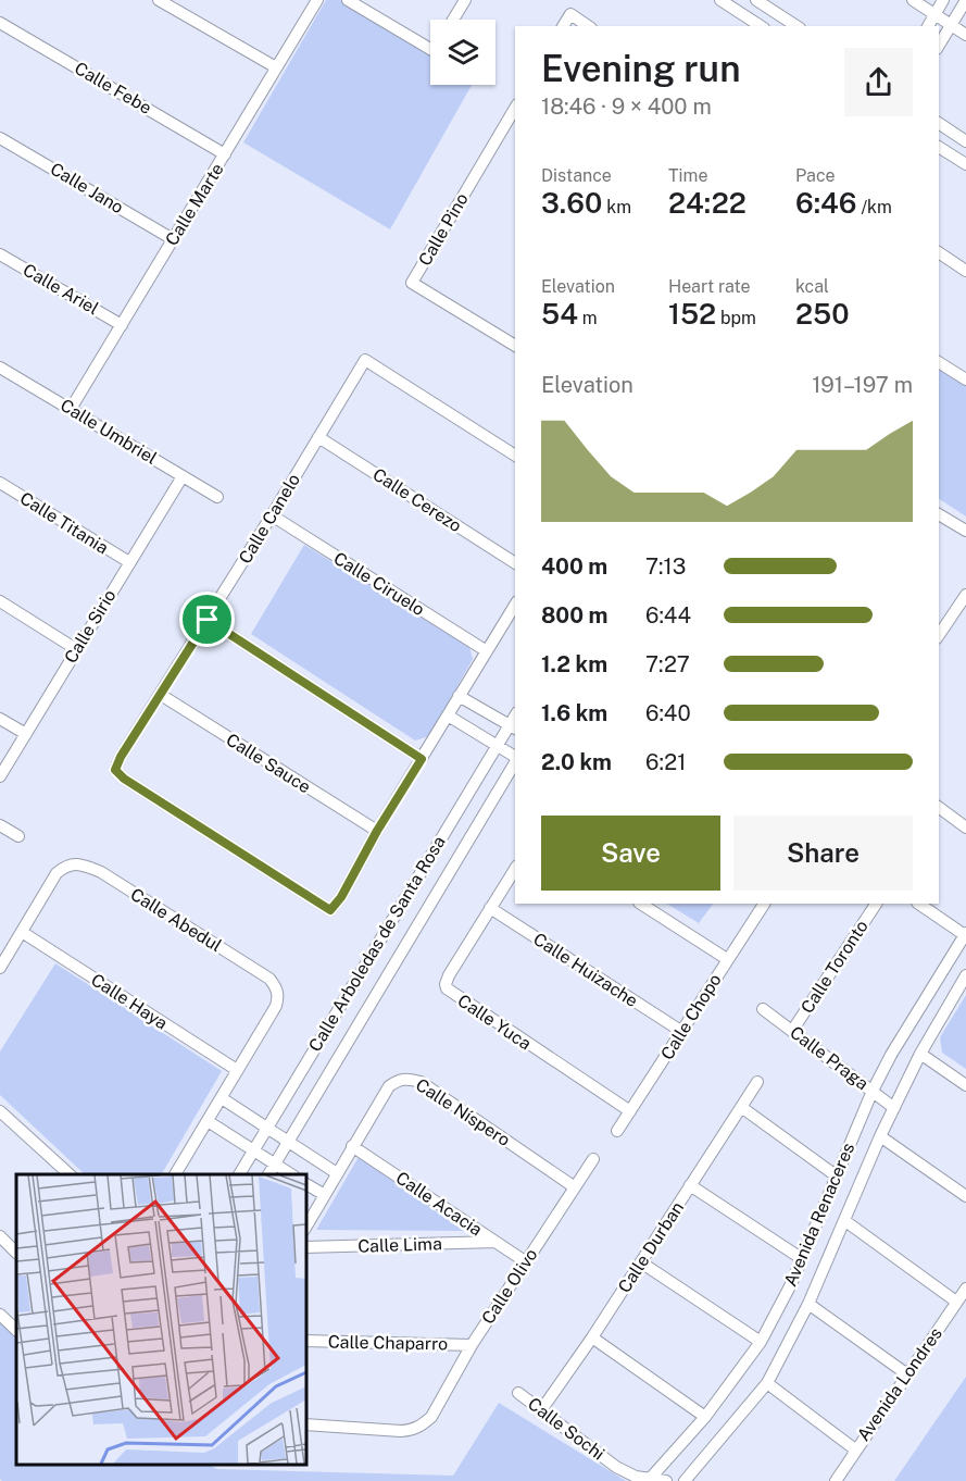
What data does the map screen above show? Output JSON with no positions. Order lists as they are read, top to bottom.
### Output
{
  "streets": {
    "street": [
      "Calle Febe",
      "Calle Jano",
      "Calle Marte",
      "Calle Pino",
      "Calle Ariel",
      "Calle Umbriel",
      "Calle Cerezo",
      "Calle Canelo",
      "Calle Titania",
      "Calle Ciruelo",
      "Calle Sirio",
      "Calle Sauce",
      "Calle Abedul",
      "Calle Arboledas de Santa Rosa",
      "Calle Toronto",
      "Calle Huizache",
      "Calle Haya",
      "Calle Chopo",
      "Calle Yuca",
      "Calle Praga",
      "Calle Níspero",
      "Calle Acacia",
      "Avenida Renaceres",
      "Calle Lima",
      "Calle Durban",
      "Calle Olivo",
      "Calle Chaparro",
      "Avenida Londres",
      "Calle Sochi"
    ]
  },
  "crossings": [
    ["Calle Febe", "Calle Marte"],
    ["Calle Jano", "Calle Marte"],
    ["Calle Marte", "Calle Ariel"],
    ["Calle Marte", "Calle Umbriel"],
    ["Calle Umbriel", "Calle Sirio"],
    ["Calle Cerezo", "Calle Canelo"],
    ["Calle Canelo", "Calle Ciruelo"],
    ["Calle Canelo", "Calle Sauce"],
    ["Calle Titania", "Calle Sirio"],
    ["Calle Abedul", "Calle Haya"],
    ["Calle Toronto", "Calle Praga"],
    ["Calle Huizache", "Calle Chopo"],
    ["Calle Huizache", "Calle Yuca"],
    ["Calle Chopo", "Calle Yuca"],
    ["Calle Praga", "Avenida Renaceres"],
    ["Calle Níspero", "Calle Acacia"],
    ["Calle Níspero", "Calle Olivo"],
    ["Calle Acacia", "Calle Lima"],
    ["Calle Acacia", "Calle Olivo"],
    ["Avenida Renaceres", "Calle Sochi"],
    ["Calle Durban", "Calle Sochi"],
    ["Calle Olivo", "Calle Chaparro"]
  ],
  "page": {
    "heading": ["Evening run", "18:46 · 9 × 400 m"],
    "stats": [
      ["Distance", "3.60 km"],
      ["Time", "24:22"],
      ["Pace", "6:46 /km"],
      ["Elevation", "54 m"],
      ["Heart rate", "152 bpm"],
      ["kcal", "250"]
    ],
    "chart": ["Elevation", "191–197 m"],
    "list": [
      {
        "name": "400 m",
        "note": "7:13"
      },
      {
        "name": "800 m",
        "note": "6:44"
      },
      {
        "name": "1.2 km",
        "note": "7:27"
      },
      {
        "name": "1.6 km",
        "note": "6:40"
      },
      {
        "name": "2.0 km",
        "note": "6:21"
      }
    ],
    "buttons": ["Save", "Share"]
  }
}
